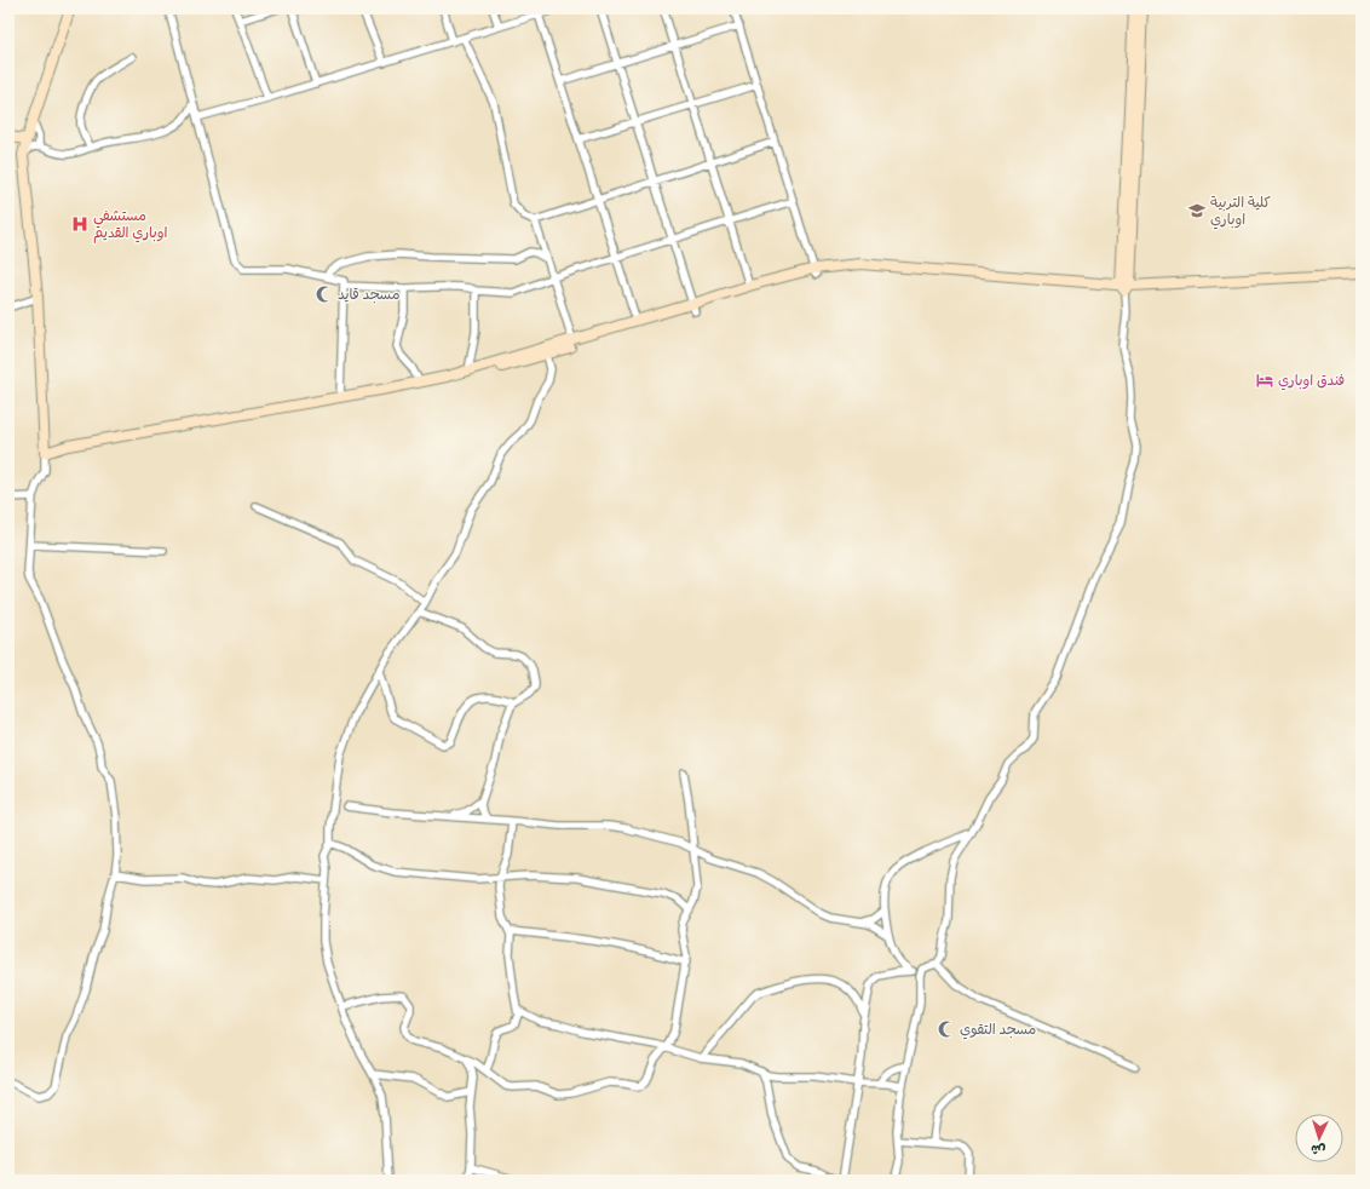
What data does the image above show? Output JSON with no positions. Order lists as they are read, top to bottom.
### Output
{
  "places": {
    "school or university": ["كلية التربية اوباري"],
    "hospital": ["مستشفي اوباري القديم"],
    "mosque": ["مسجد قايد", "مسجد التقوي"],
    "hotel": ["فندق اوباري"]
  },
  "north": "bottom"
}
